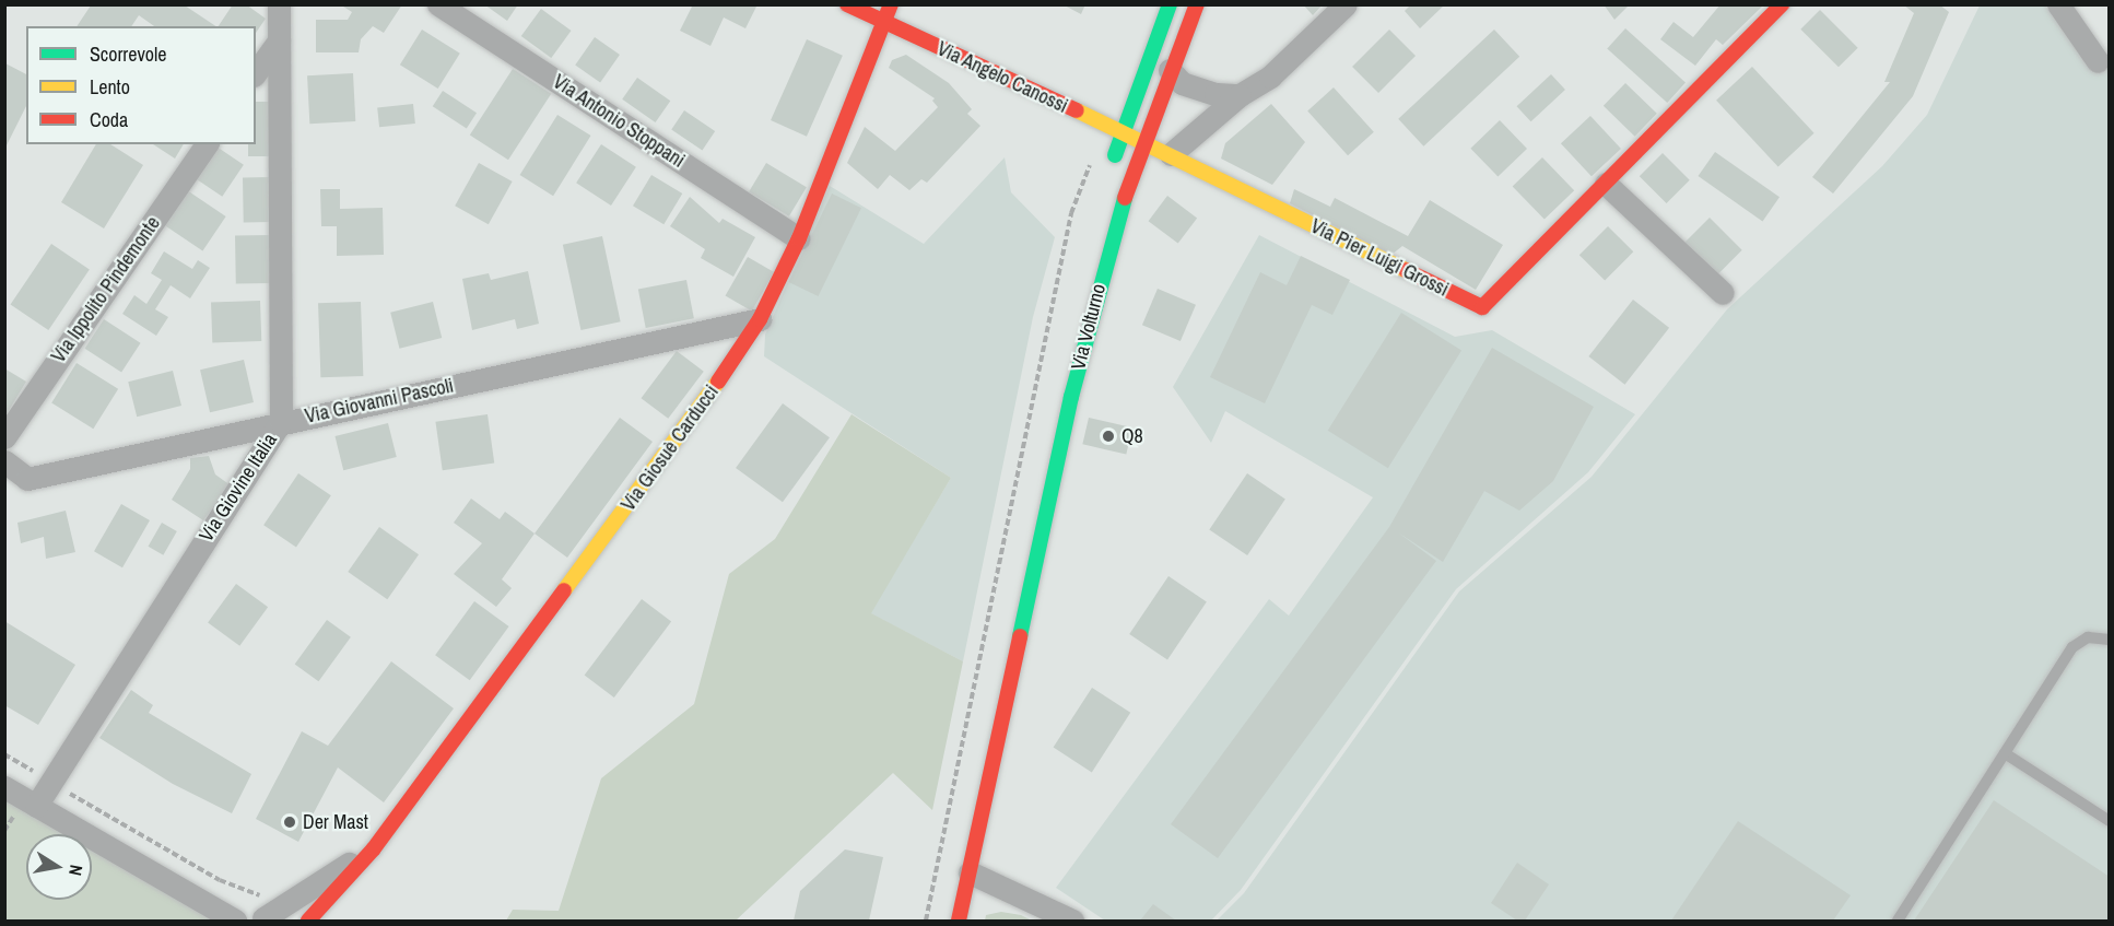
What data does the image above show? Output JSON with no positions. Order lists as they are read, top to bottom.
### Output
{
  "streets": {
    "street": [
      "Via Angelo Canossi",
      "Via Antonio Stoppani",
      "Via Pier Luigi Grossi",
      "Via Ippolito Pindemonte",
      "Via Volturno",
      "Via Giovanni Pascoli",
      "Via Giosuè Carducci",
      "Via Giovine Italia"
    ]
  },
  "crossings": [
    ["Via Angelo Canossi", "Via Pier Luigi Grossi"],
    ["Via Angelo Canossi", "Via Giosuè Carducci"],
    ["Via Antonio Stoppani", "Via Giosuè Carducci"],
    ["Via Pier Luigi Grossi", "Via Volturno"],
    ["Via Giovanni Pascoli", "Via Giosuè Carducci"],
    ["Via Giovanni Pascoli", "Via Giovine Italia"]
  ],
  "places": ["Q8", "Der Mast"],
  "legend": ["Scorrevole", "Lento", "Coda"],
  "north": "right"
}
